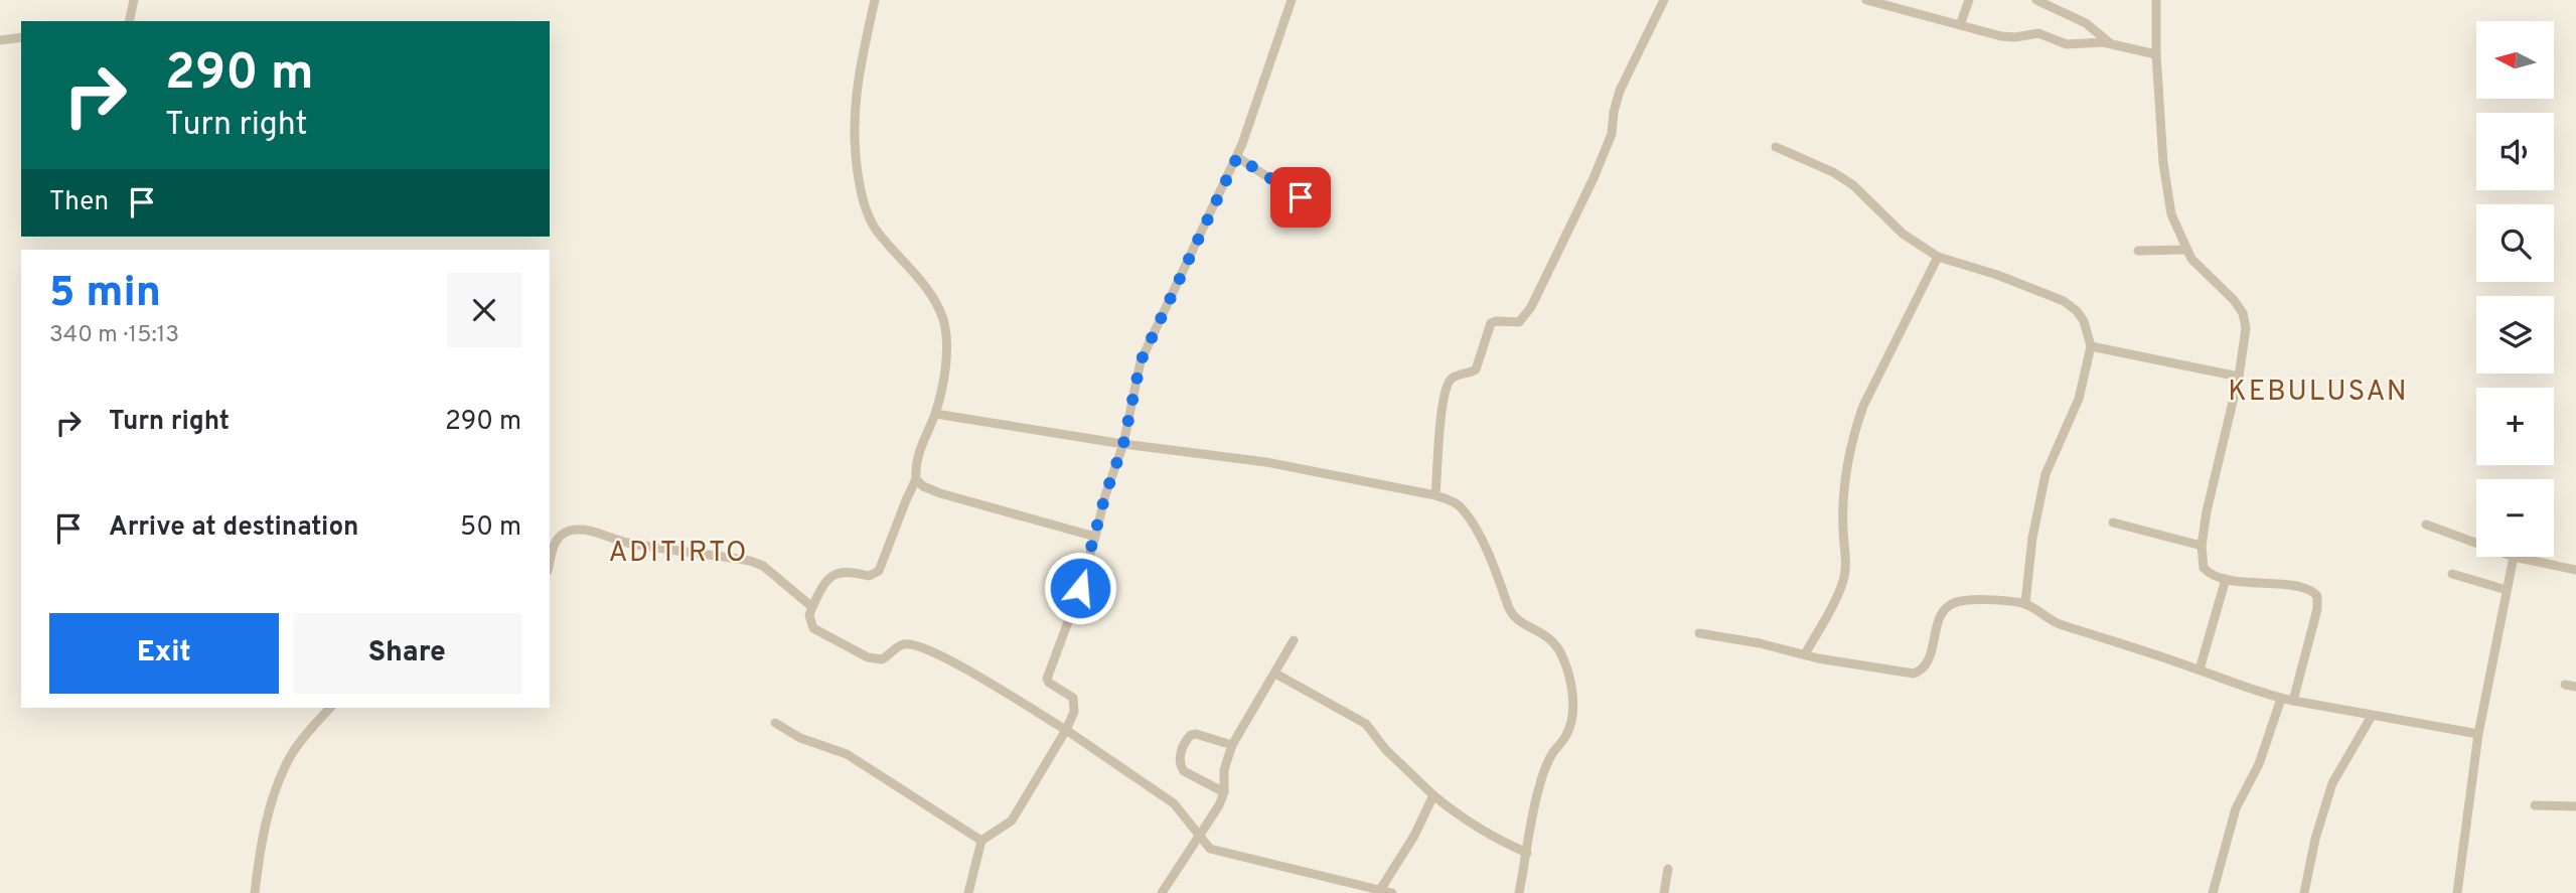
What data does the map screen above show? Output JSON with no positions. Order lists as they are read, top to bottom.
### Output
{
  "districts": ["KEBULUSAN", "ADITIRTO"],
  "north": "left",
  "page": {
    "map_buttons": ["+", "−"],
    "turn": ["290 m", "Turn right"],
    "then": "Then",
    "heading": ["5 min", "340 m · 15:13"],
    "list": [
      {
        "name": "Turn right",
        "value": "290 m"
      },
      {
        "name": "Arrive at destination",
        "value": "50 m"
      }
    ],
    "buttons": ["Exit", "Share"]
  }
}
